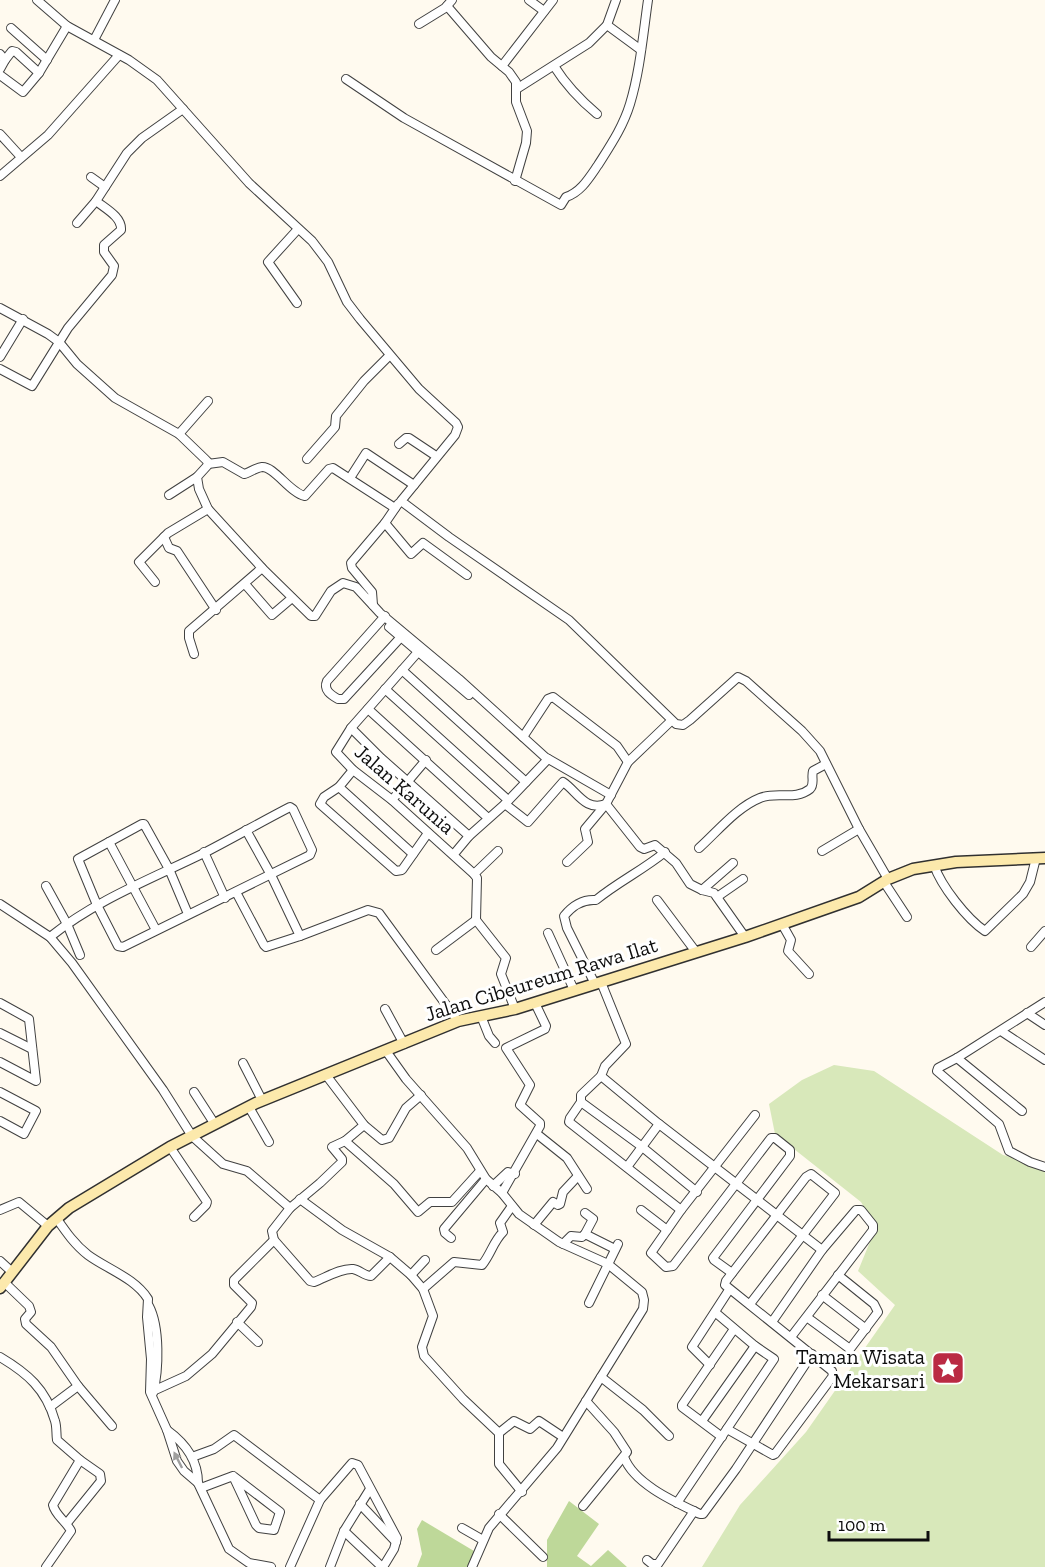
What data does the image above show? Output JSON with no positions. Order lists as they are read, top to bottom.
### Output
{
  "streets": {
    "street": ["Jalan Karunia", "Jalan Cibeureum Rawa Ilat"]
  },
  "places": {
    "place": ["Taman Wisata Mekarsari"]
  },
  "scale_bar": "100 m"
}
